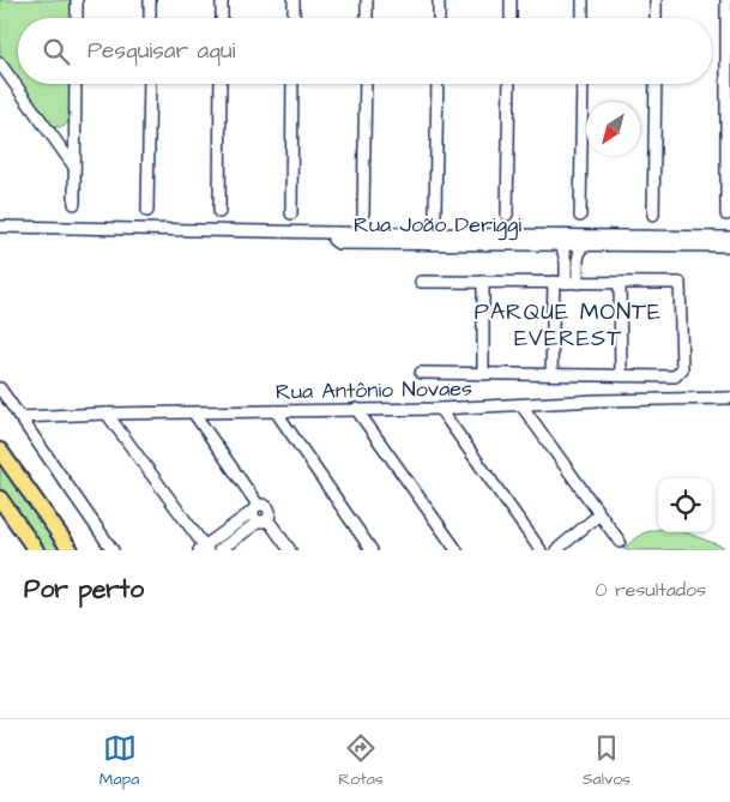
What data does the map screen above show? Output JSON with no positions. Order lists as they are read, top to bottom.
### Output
{
  "streets": {
    "street": ["Rua João Deriggi", "Rua Antônio Novaes"]
  },
  "districts": ["PARQUE MONTE EVEREST"],
  "north": "bottom left",
  "page": {
    "search": "Pesquisar aqui",
    "heading": ["Por perto", "0 resultados"],
    "nav": ["Mapa", "Rotas", "Salvos"]
  }
}
